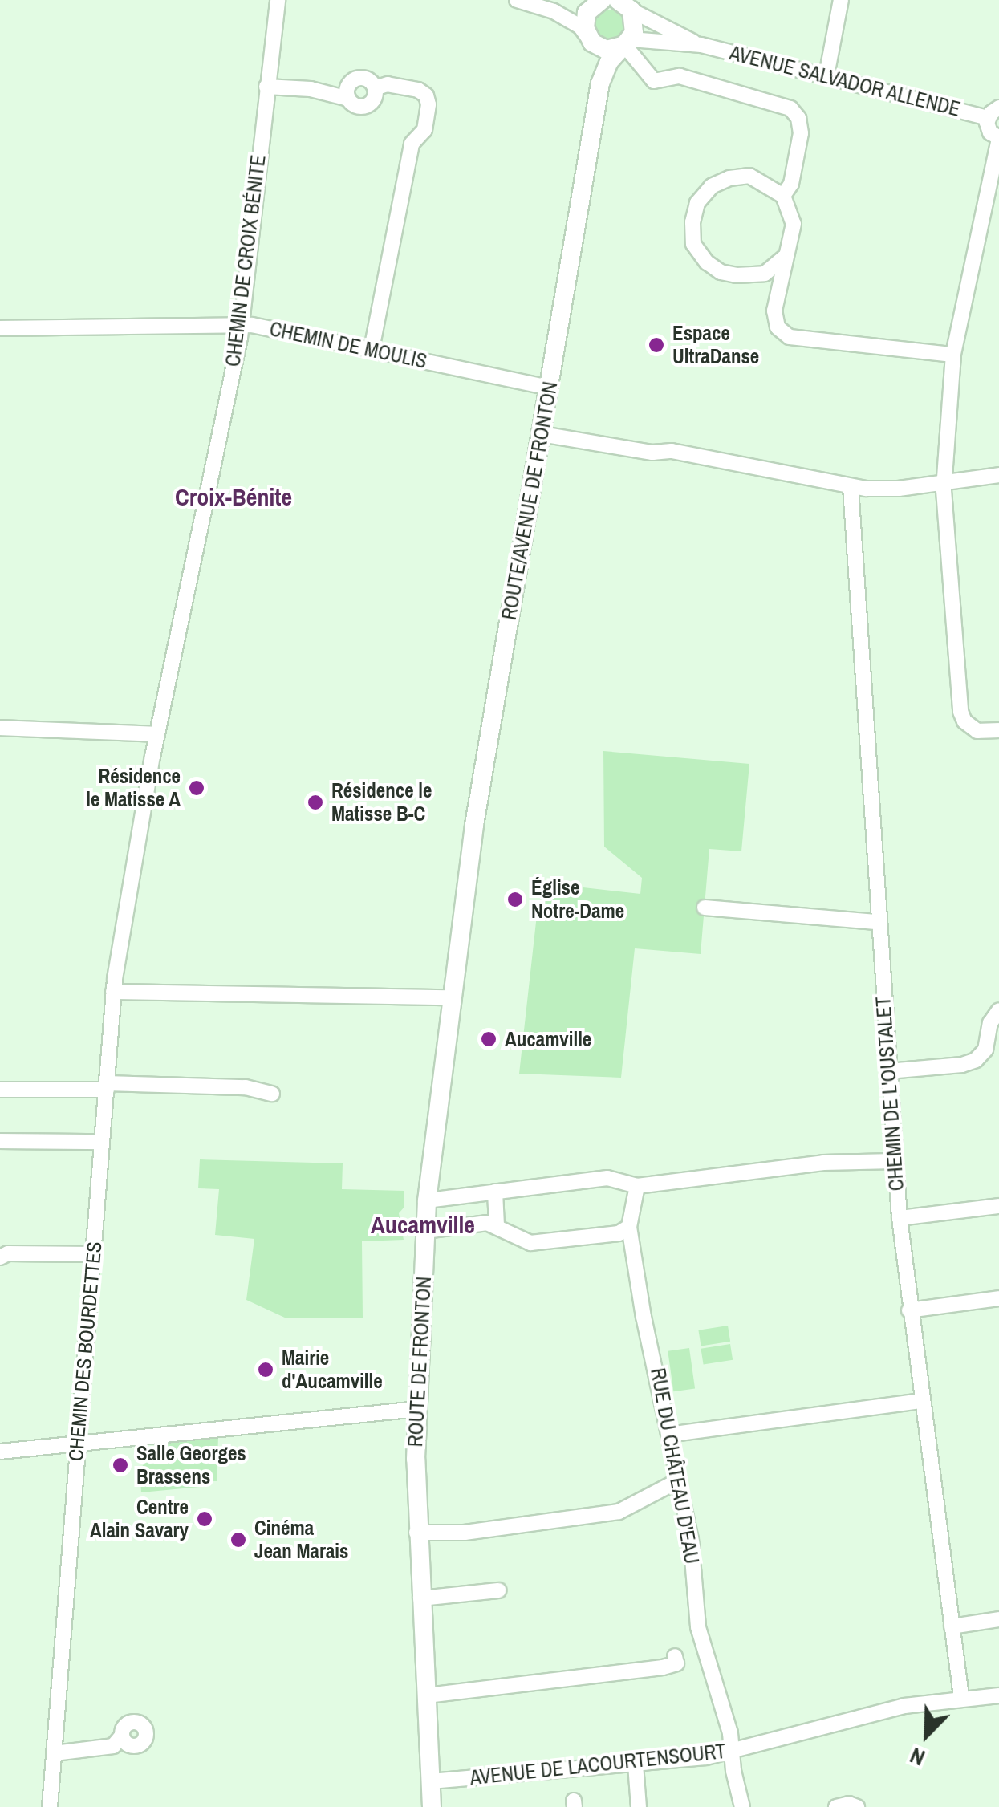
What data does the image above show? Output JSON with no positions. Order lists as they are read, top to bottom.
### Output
{
  "streets": {
    "main road": ["ROUTE/AVENUE DE FRONTON", "ROUTE DE FRONTON"],
    "street": [
      "AVENUE SALVADOR ALLENDE",
      "CHEMIN DE CROIX BÉNITE",
      "CHEMIN DE MOULIS",
      "CHEMIN DE L'OUSTALET",
      "CHEMIN DES BOURDETTES",
      "RUE DU CHÂTEAU D'EAU",
      "AVENUE DE LACOURTENSOURT"
    ]
  },
  "crossings": [
    ["CHEMIN DE CROIX BÉNITE", "CHEMIN DE MOULIS"],
    ["CHEMIN DE CROIX BÉNITE", "CHEMIN DES BOURDETTES"],
    ["CHEMIN DE MOULIS", "ROUTE/AVENUE DE FRONTON"],
    ["ROUTE/AVENUE DE FRONTON", "ROUTE DE FRONTON"],
    ["CHEMIN DE L'OUSTALET", "AVENUE DE LACOURTENSOURT"],
    ["ROUTE DE FRONTON", "AVENUE DE LACOURTENSOURT"],
    ["RUE DU CHÂTEAU D'EAU", "AVENUE DE LACOURTENSOURT"]
  ],
  "districts": ["Croix-Bénite", "Aucamville"],
  "places": [
    "Espace UltraDanse",
    "Résidence le Matisse A",
    "Résidence le Matisse B-C",
    "Église Notre-Dame",
    "Aucamville",
    "Mairie d'Aucamville",
    "Salle Georges Brassens",
    "Centre Alain Savary",
    "Cinéma Jean Marais"
  ],
  "north": "bottom left"
}
